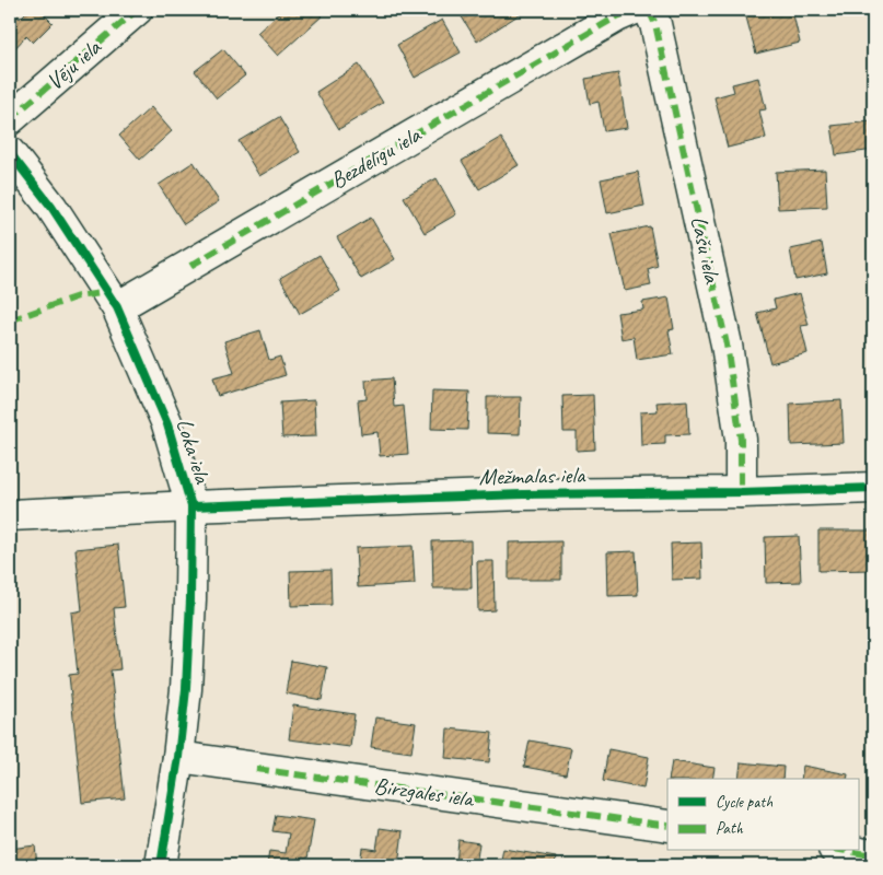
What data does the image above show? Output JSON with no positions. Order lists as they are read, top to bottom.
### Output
{
  "streets": {
    "street": [
      "Vēju iela",
      "Bezdelīgu iela",
      "Lašu iela",
      "Loka iela",
      "Mežmalas iela",
      "Birzgales iela"
    ]
  },
  "crossings": [
    ["Bezdelīgu iela", "Loka iela"],
    ["Lašu iela", "Mežmalas iela"],
    ["Loka iela", "Mežmalas iela"],
    ["Loka iela", "Birzgales iela"]
  ],
  "legend": ["Cycle path", "Path"]
}
